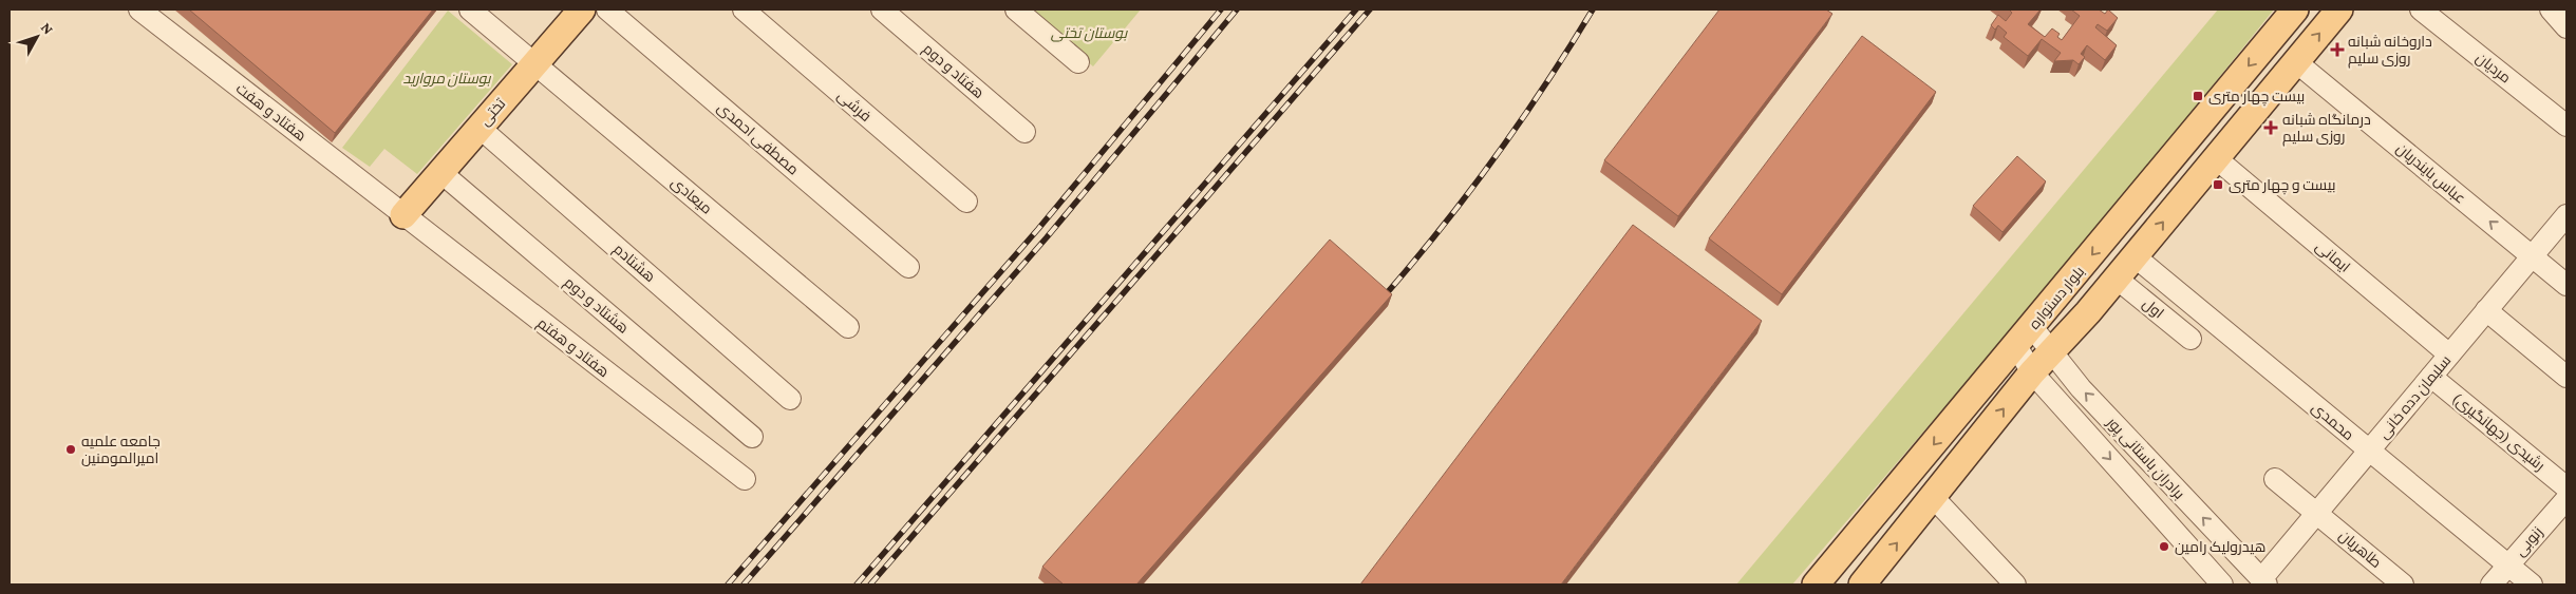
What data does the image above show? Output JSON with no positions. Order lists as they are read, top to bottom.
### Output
{
  "streets": {
    "main road": ["تختی", "بلوار دستواره"],
    "street": [
      "مردیان",
      "هفتاد و دوم",
      "فرشی",
      "هفتاد و هفت",
      "مصطفی احمدی",
      "عباس بایندریان",
      "میعادی",
      "ایمانی",
      "هشتادم",
      "هشتاد و دوم",
      "اول",
      "هفتاد و هفتم",
      "سلیمان دده خانی",
      "محمدی",
      "رشیدی (جهانگیری)",
      "برادران باستانی پور",
      "زنوبی",
      "طاهریان"
    ]
  },
  "crossings": [
    ["هفتاد و هفت", "تختی"],
    ["هفتاد و هفت", "هفتاد و هفتم"],
    ["تختی", "میعادی"],
    ["تختی", "هشتادم"],
    ["تختی", "هشتاد و دوم"],
    ["تختی", "هفتاد و هفتم"],
    ["عباس بایندریان", "سلیمان دده خانی"],
    ["ایمانی", "سلیمان دده خانی"],
    ["بلوار دستواره", "برادران باستانی پور"],
    ["سلیمان دده خانی", "محمدی"],
    ["سلیمان دده خانی", "رشیدی (جهانگیری)"],
    ["سلیمان دده خانی", "برادران باستانی پور"],
    ["سلیمان دده خانی", "طاهریان"],
    ["محمدی", "زنوبی"]
  ],
  "one_way": ["عباس بایندریان"],
  "parks": ["بوستان تختی", "بوستان مروارید"],
  "places": {
    "health": ["داروخانه شبانه روزی سلیم", "درمانگاه شبانه روزی سلیم"],
    "transit": ["بیست چهار متری", "بیست و چهار متری"],
    "other": ["جامعه علمیه امیرالمومنین", "هیدرولیک رامین"]
  },
  "north": "top right"
}
